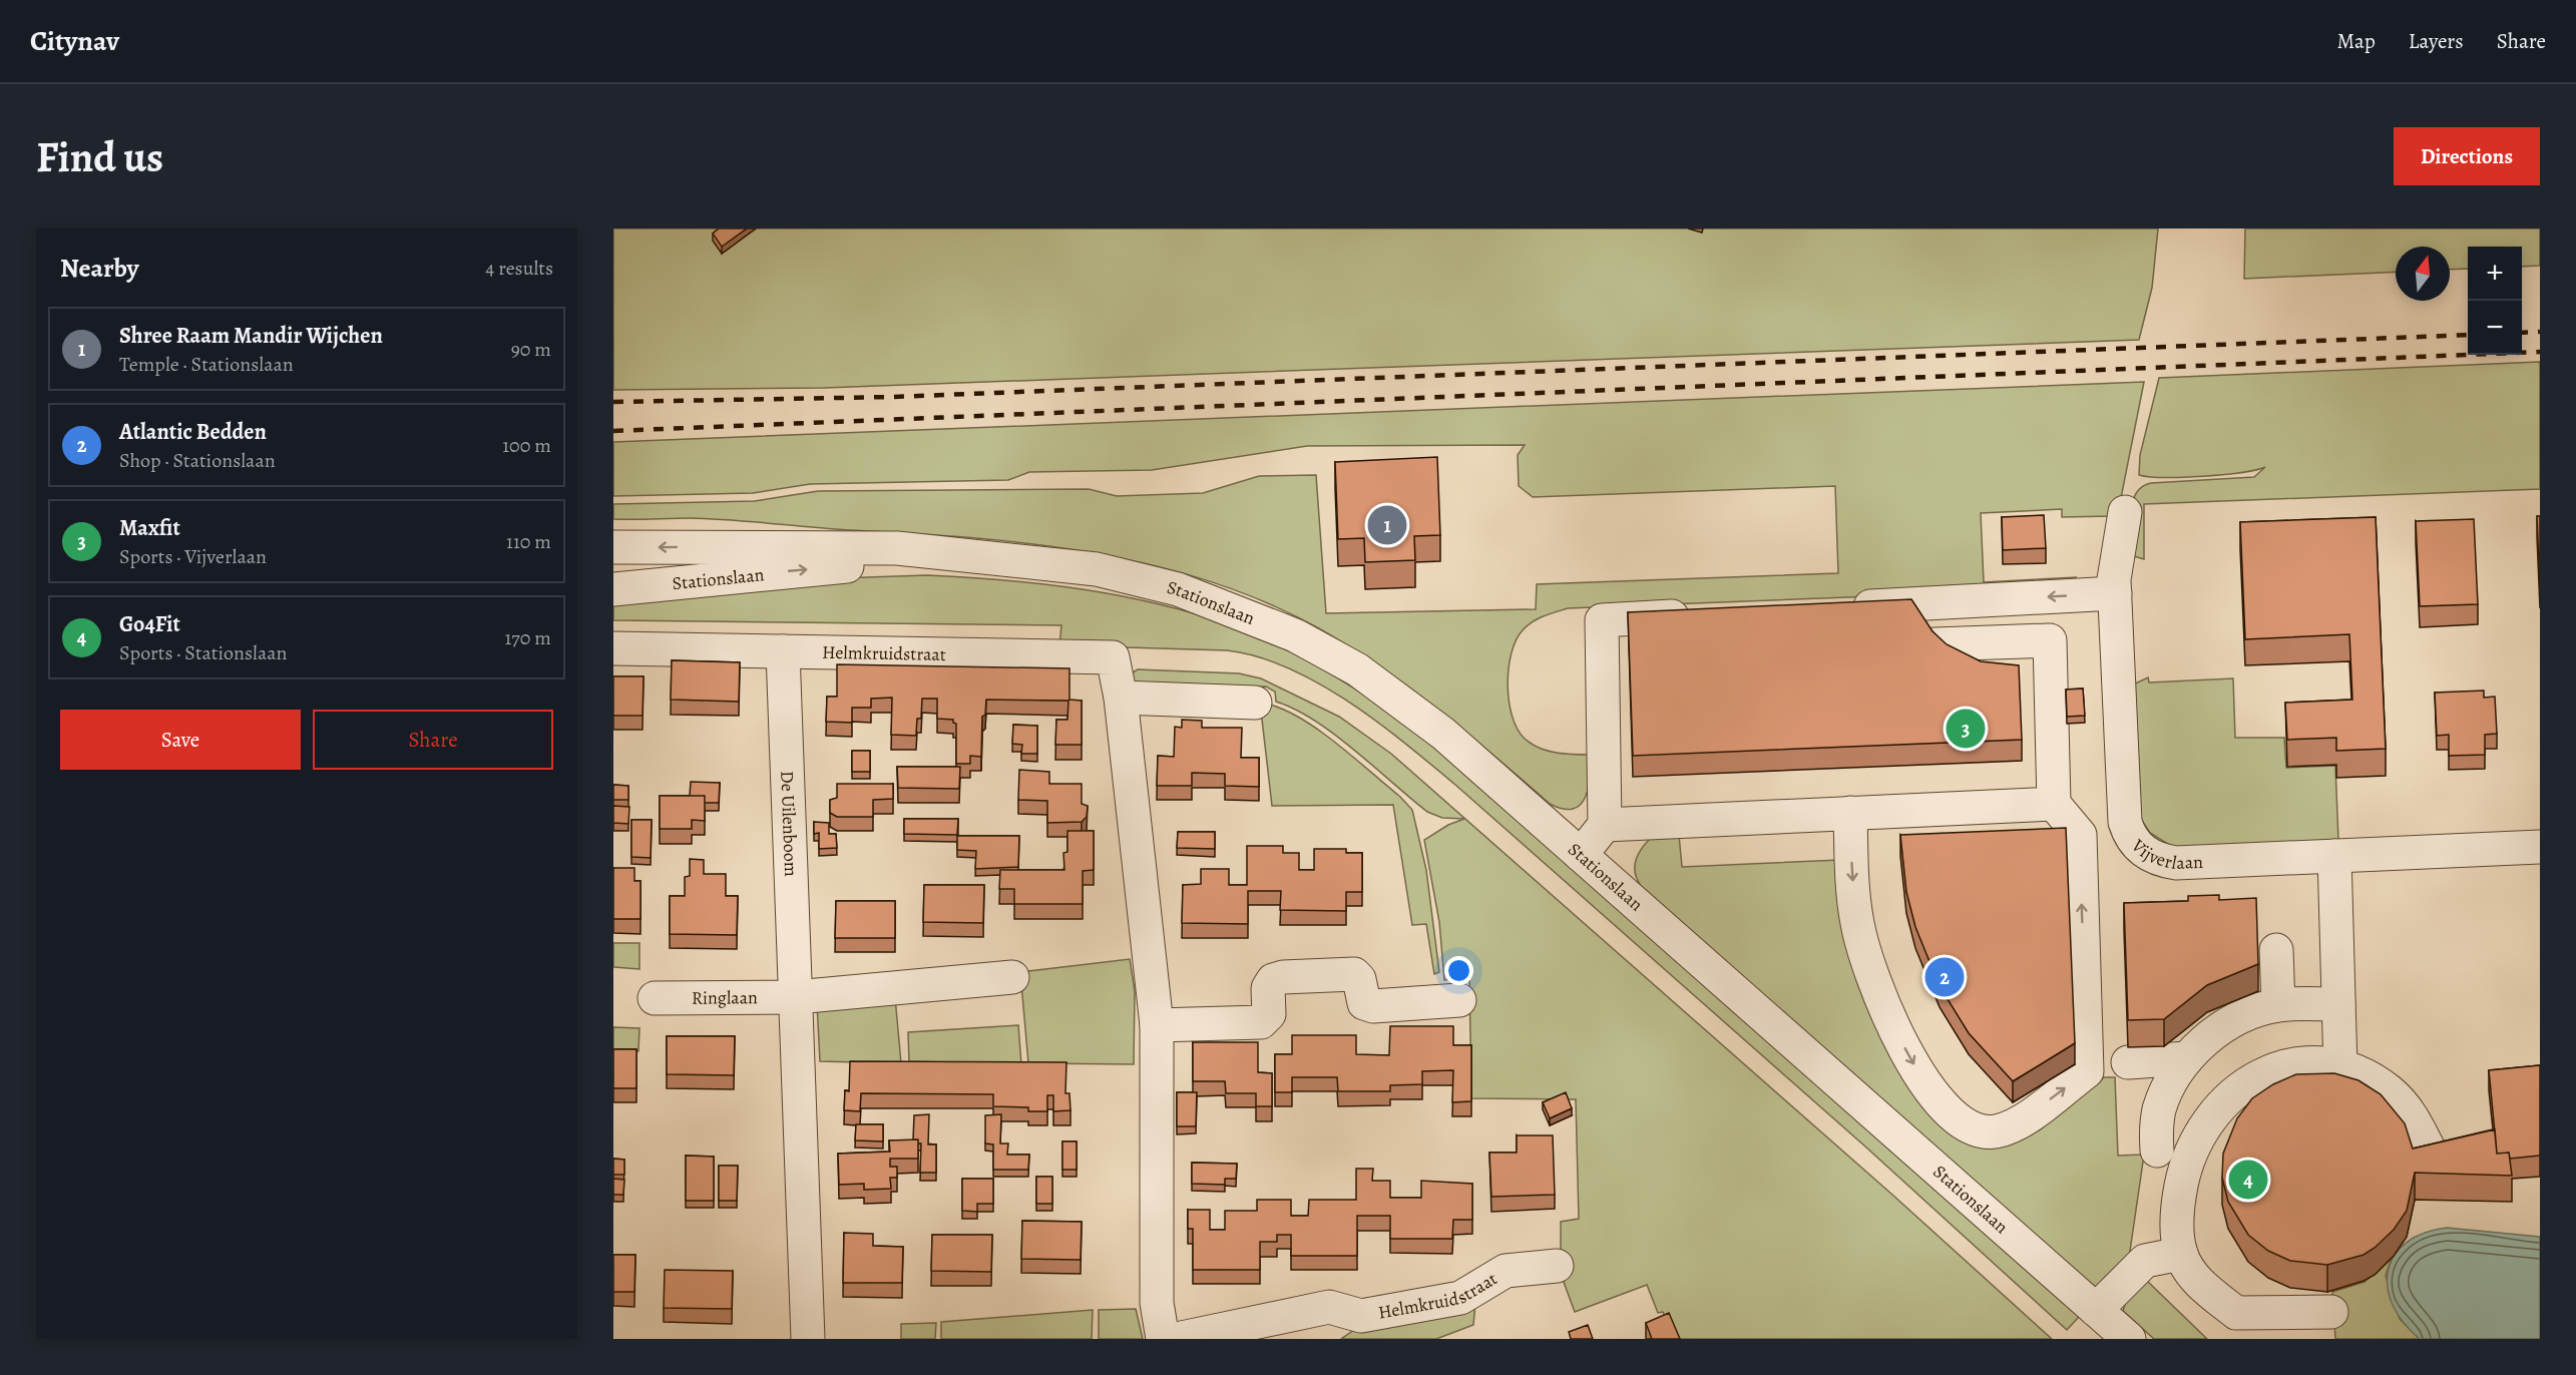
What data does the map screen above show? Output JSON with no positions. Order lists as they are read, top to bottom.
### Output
{
  "streets": {
    "street": [
      "Stationslaan",
      "Helmkruidstraat",
      "De Uilenboom",
      "Vijverlaan",
      "Ringlaan"
    ]
  },
  "crossings": [
    ["Helmkruidstraat", "De Uilenboom"],
    ["De Uilenboom", "Ringlaan"]
  ],
  "north": "top",
  "page": {
    "header": "Citynav",
    "nav": ["Map", "Layers", "Share"],
    "buttons": [
      "Directions",
      ["Save", "Share"]
    ],
    "title": "Find us",
    "heading": ["Nearby", "4 results"],
    "map_buttons": ["+", "−"],
    "list": [
      {
        "mark": "1",
        "name": "Shree Raam Mandir Wijchen",
        "note": "Temple · Stationslaan",
        "value": "90 m"
      },
      {
        "mark": "2",
        "name": "Atlantic Bedden",
        "note": "Shop · Stationslaan",
        "value": "100 m"
      },
      {
        "mark": "3",
        "name": "Maxfit",
        "note": "Sports · Vijverlaan",
        "value": "110 m"
      },
      {
        "mark": "4",
        "name": "Go4Fit",
        "note": "Sports · Stationslaan",
        "value": "170 m"
      }
    ],
    "pins": [
      "1",
      "3",
      "2",
      "4"
    ]
  }
}
